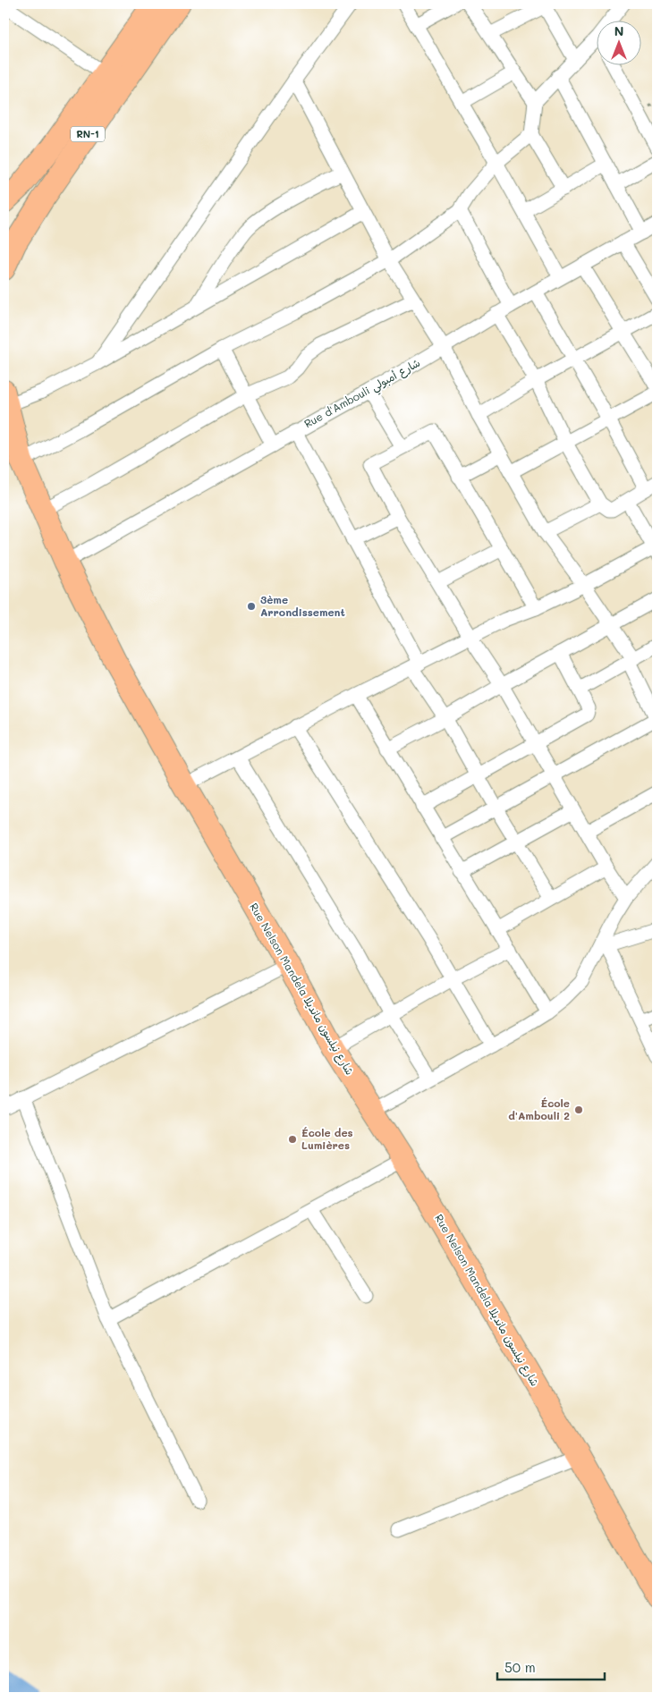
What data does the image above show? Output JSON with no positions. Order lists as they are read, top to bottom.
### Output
{
  "streets": {
    "main road": ["RN-1", "Rue Nelson Mandela شارع نيلسون مانديلا"],
    "street": ["Rue d'Ambouli شارع أمبولي"]
  },
  "crossings": [
    ["Rue d'Ambouli شارع أمبولي", "Rue Nelson Mandela شارع نيلسون مانديلا"]
  ],
  "places": ["3ème Arrondissement", "École d'Ambouli 2", "École des Lumières"],
  "scale_bar": "50 m",
  "north": "top"
}
